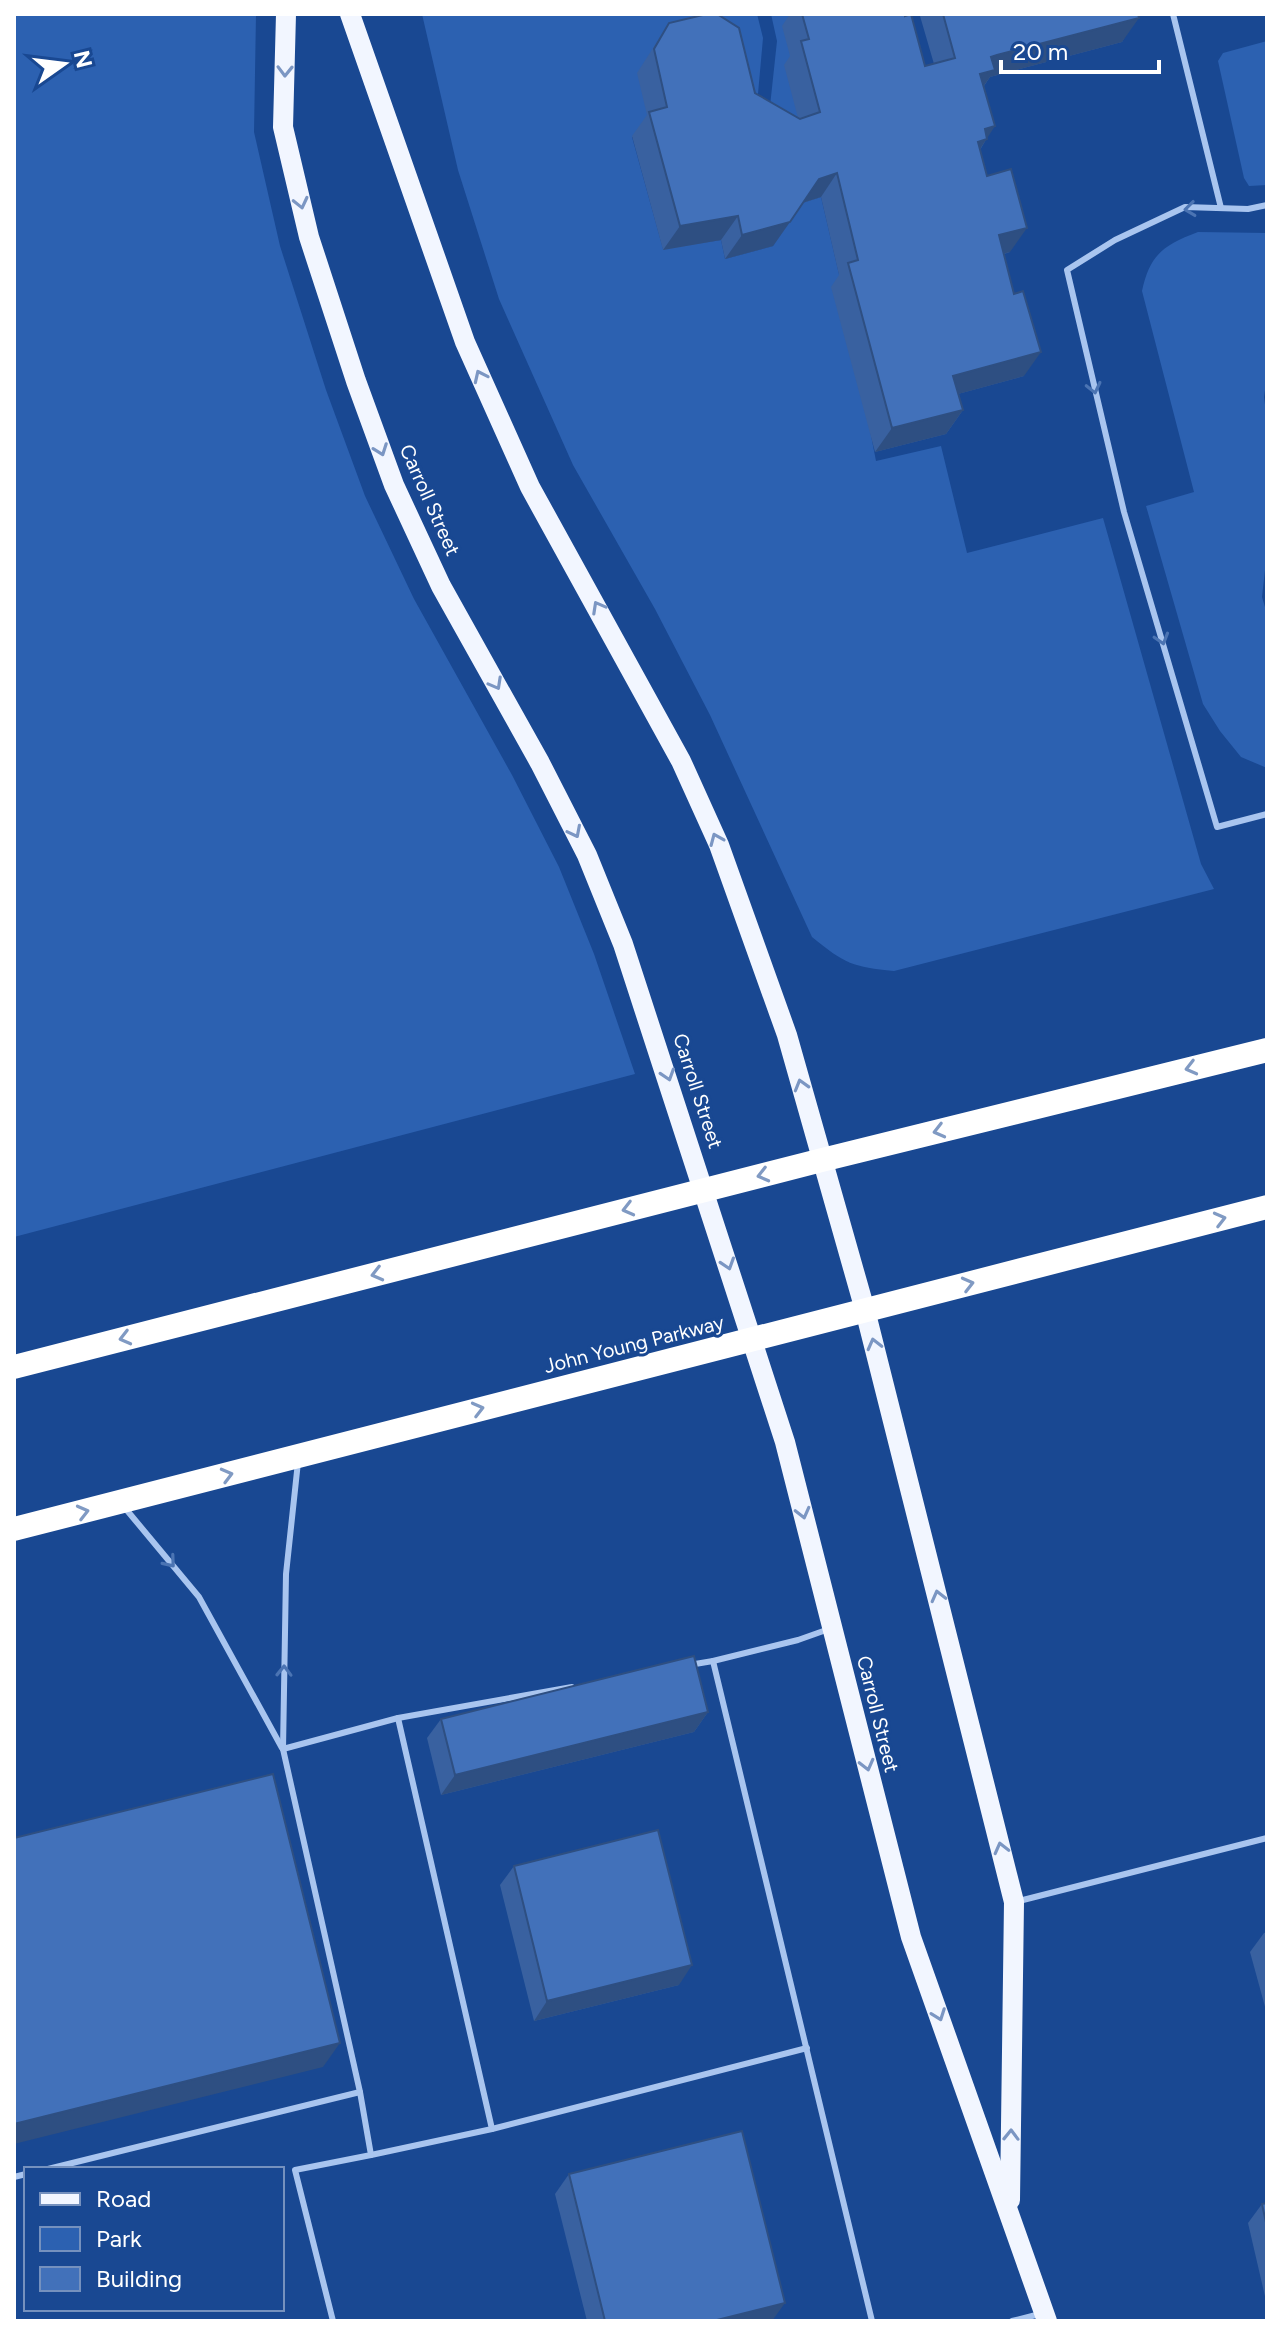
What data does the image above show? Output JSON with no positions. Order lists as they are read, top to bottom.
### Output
{
  "streets": {
    "highway": ["John Young Parkway"],
    "main road": ["Carroll Street"]
  },
  "crossings": [
    ["Carroll Street", "John Young Parkway"]
  ],
  "legend": ["Road", "Park", "Building"],
  "scale_bar": "20 m",
  "north": "right"
}
